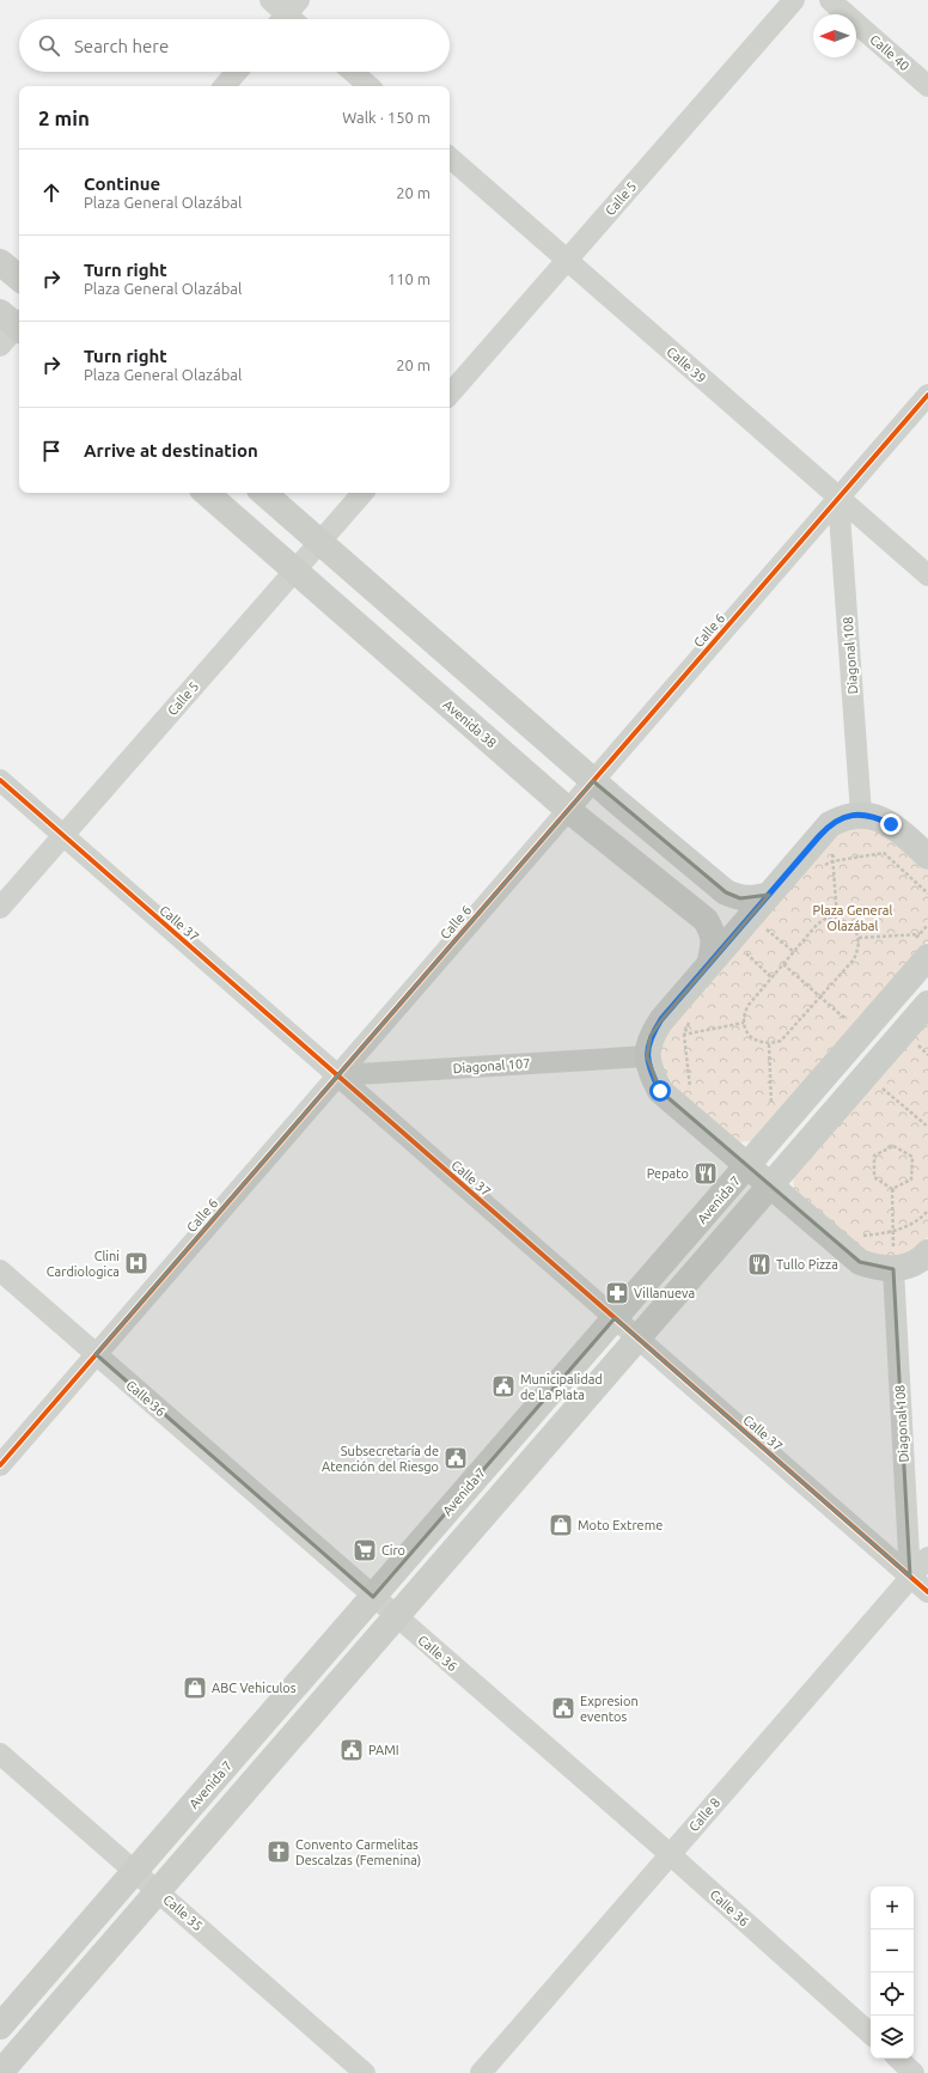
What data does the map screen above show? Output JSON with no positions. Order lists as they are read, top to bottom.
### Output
{
  "streets": {
    "main road": ["Avenida 38", "Avenida 7"],
    "street": [
      "Calle 40",
      "Calle 5",
      "Calle 39",
      "Calle 6",
      "Diagonal 108",
      "Calle 37",
      "Diagonal 107",
      "Calle 36",
      "Calle 8",
      "Calle 35"
    ]
  },
  "crossings": [
    ["Calle 5", "Calle 39"],
    ["Calle 5", "Avenida 38"],
    ["Calle 5", "Calle 37"],
    ["Calle 39", "Calle 6"],
    ["Calle 39", "Diagonal 108"],
    ["Calle 6", "Diagonal 108"],
    ["Calle 6", "Avenida 38"],
    ["Calle 6", "Calle 37"],
    ["Calle 6", "Diagonal 107"],
    ["Calle 6", "Calle 36"],
    ["Diagonal 108", "Calle 37"],
    ["Diagonal 108", "Calle 8"],
    ["Calle 37", "Diagonal 107"],
    ["Calle 37", "Avenida 7"],
    ["Calle 37", "Calle 8"],
    ["Avenida 7", "Calle 36"],
    ["Avenida 7", "Calle 35"],
    ["Calle 36", "Calle 8"]
  ],
  "parks": ["Plaza General Olazábal"],
  "places": {
    "restaurant": ["Pepato", "Tullo Pizza"],
    "hospital": ["Clini Cardiologica"],
    "pharmacy": ["Villanueva"],
    "public building": [
      "Municipalidad de La Plata",
      "Subsecretaría de Atención del Riesgo",
      "Expresion eventos",
      "PAMI"
    ],
    "shop": ["Moto Extreme", "ABC Vehiculos"],
    "supermarket": ["Ciro"],
    "church": ["Convento Carmelitas Descalzas (Femenina)"]
  },
  "north": "left",
  "page": {
    "search": "Search here",
    "heading": ["2 min", "Walk · 150 m"],
    "list": [
      ["Continue", "Plaza General Olazábal", "20 m"],
      ["Turn right", "Plaza General Olazábal", "110 m"],
      ["Turn right", "Plaza General Olazábal", "20 m"],
      "Arrive at destination"
    ],
    "map_buttons": ["+", "−"]
  }
}
